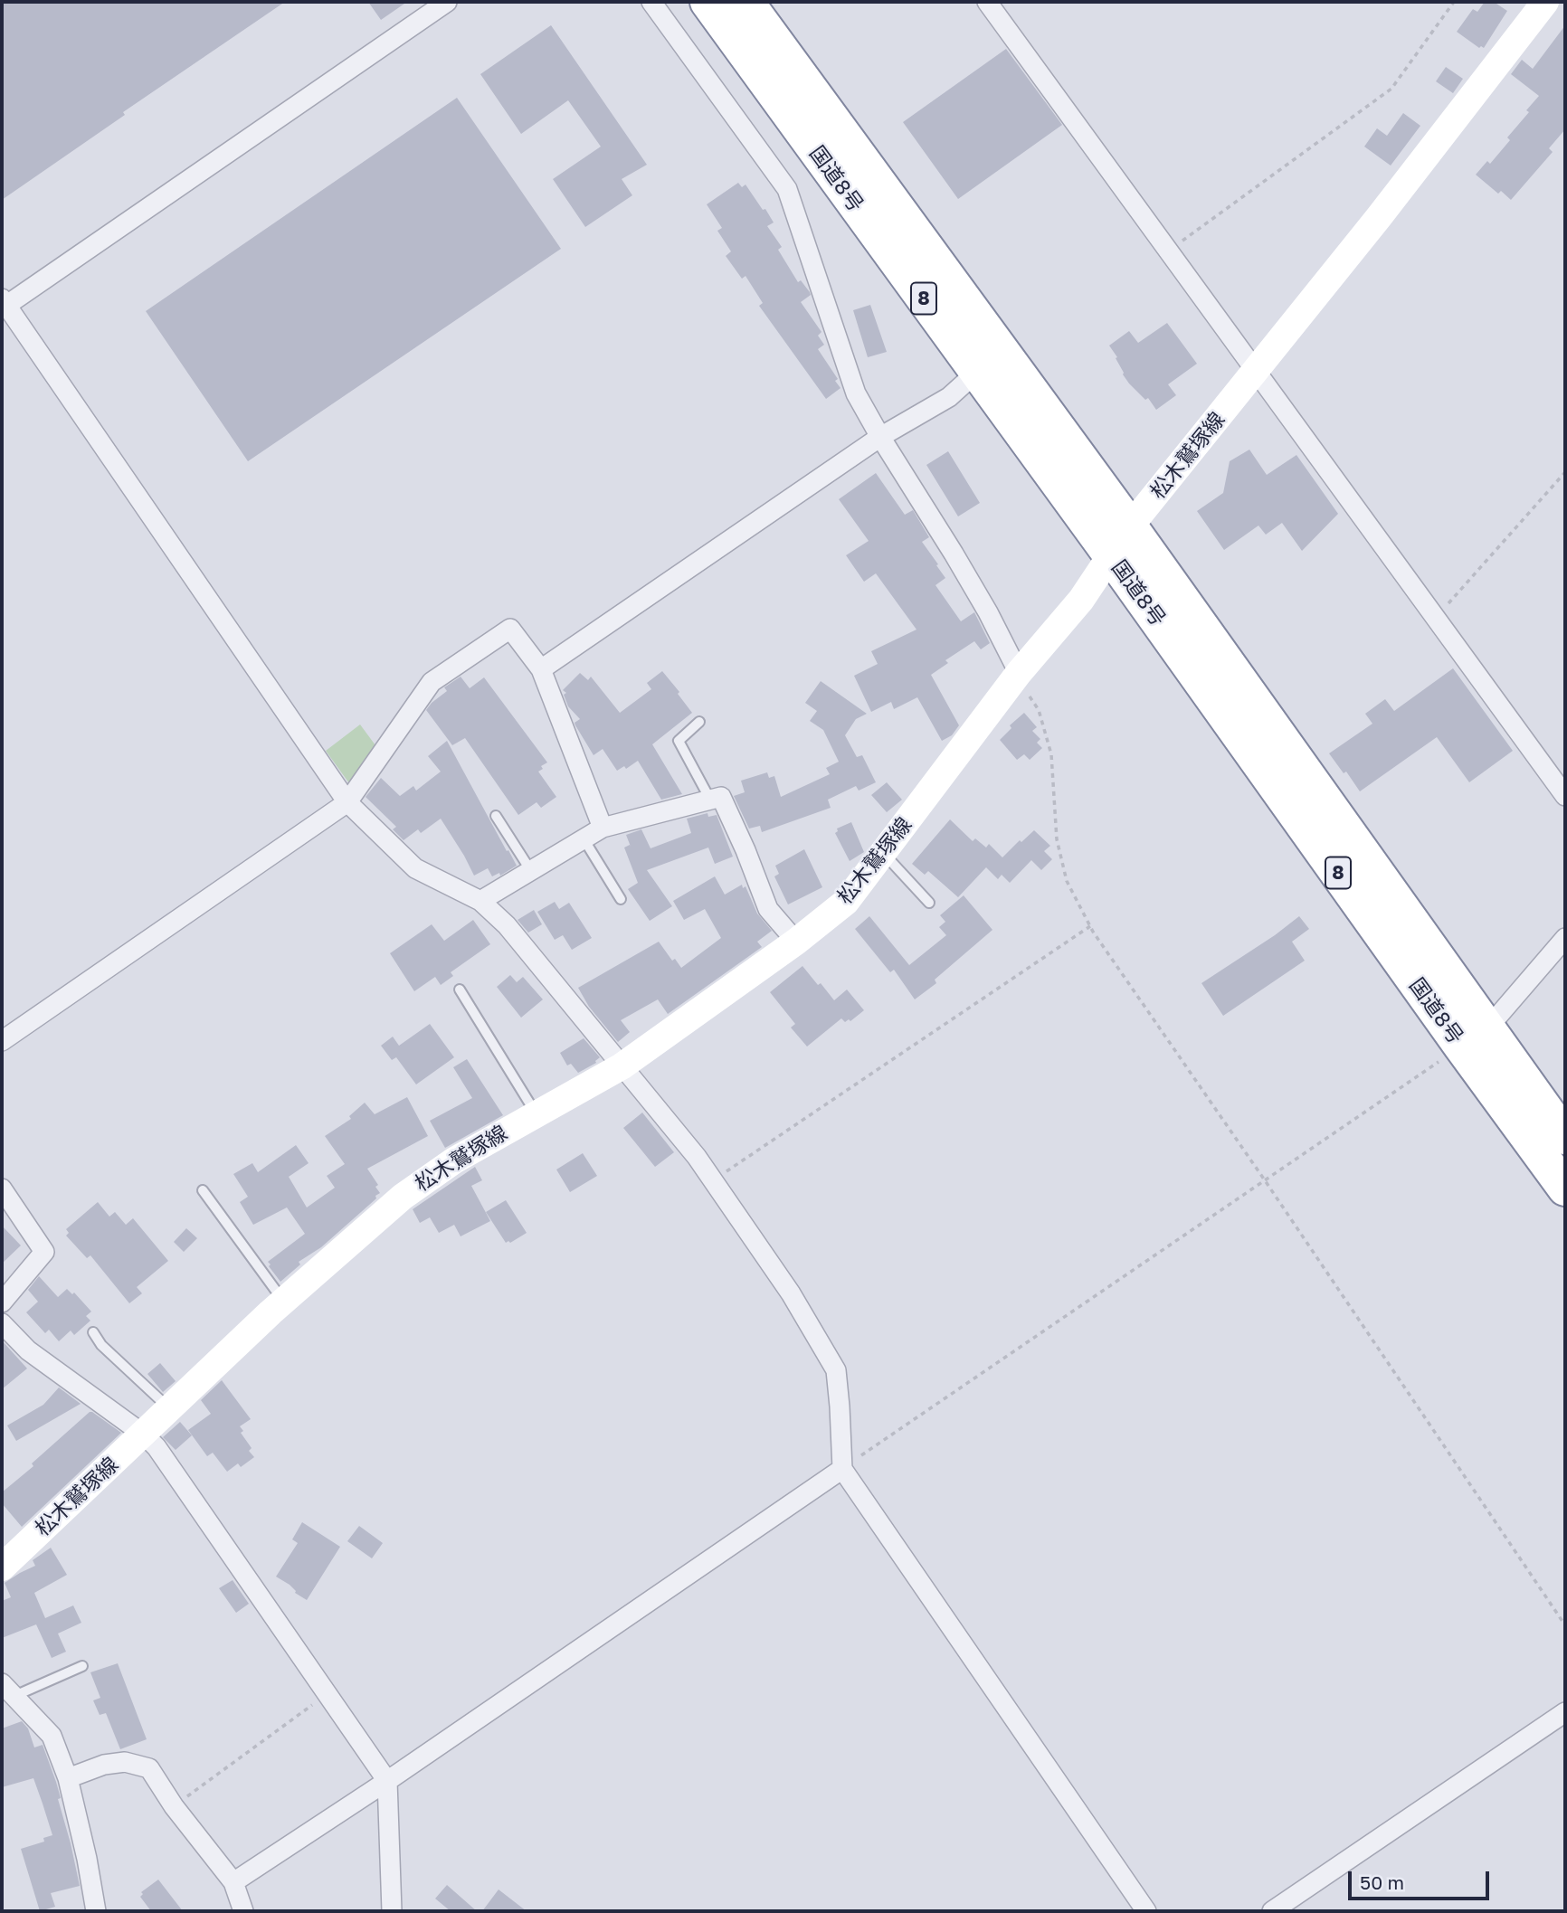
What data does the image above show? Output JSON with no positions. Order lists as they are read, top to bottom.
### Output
{
  "streets": {
    "highway": ["国道8号", "8"],
    "main road": ["松木鷲塚線"]
  },
  "crossings": [
    ["国道8号", "松木鷲塚線"]
  ],
  "scale_bar": "50 m"
}
